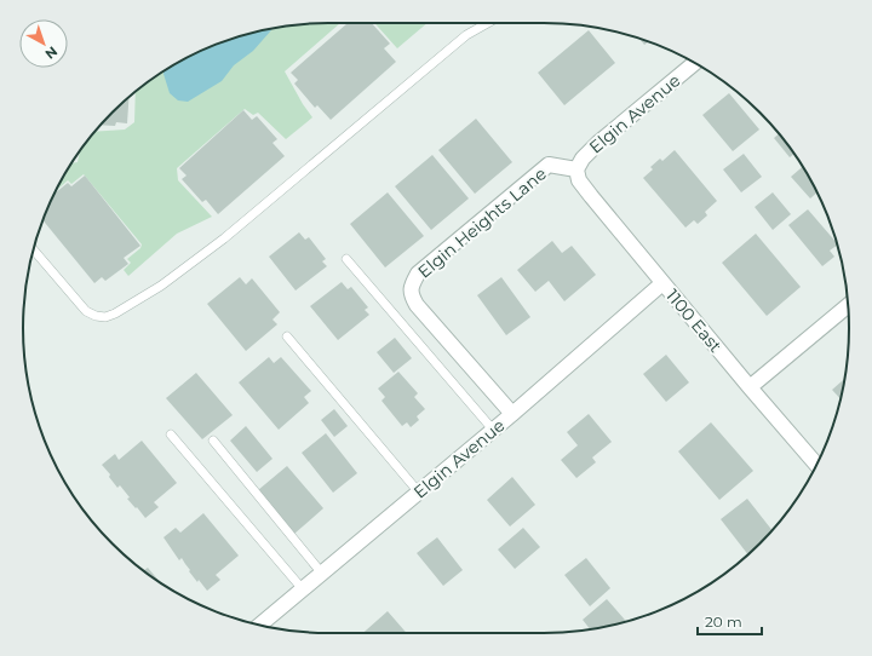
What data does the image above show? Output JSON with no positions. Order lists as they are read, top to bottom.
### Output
{
  "streets": {
    "street": ["Elgin Avenue", "Elgin Heights Lane", "1100 East"]
  },
  "crossings": [
    ["Elgin Avenue", "Elgin Heights Lane"],
    ["Elgin Avenue", "1100 East"],
    ["Elgin Heights Lane", "1100 East"]
  ],
  "scale_bar": "20 m",
  "north": "bottom right"
}
